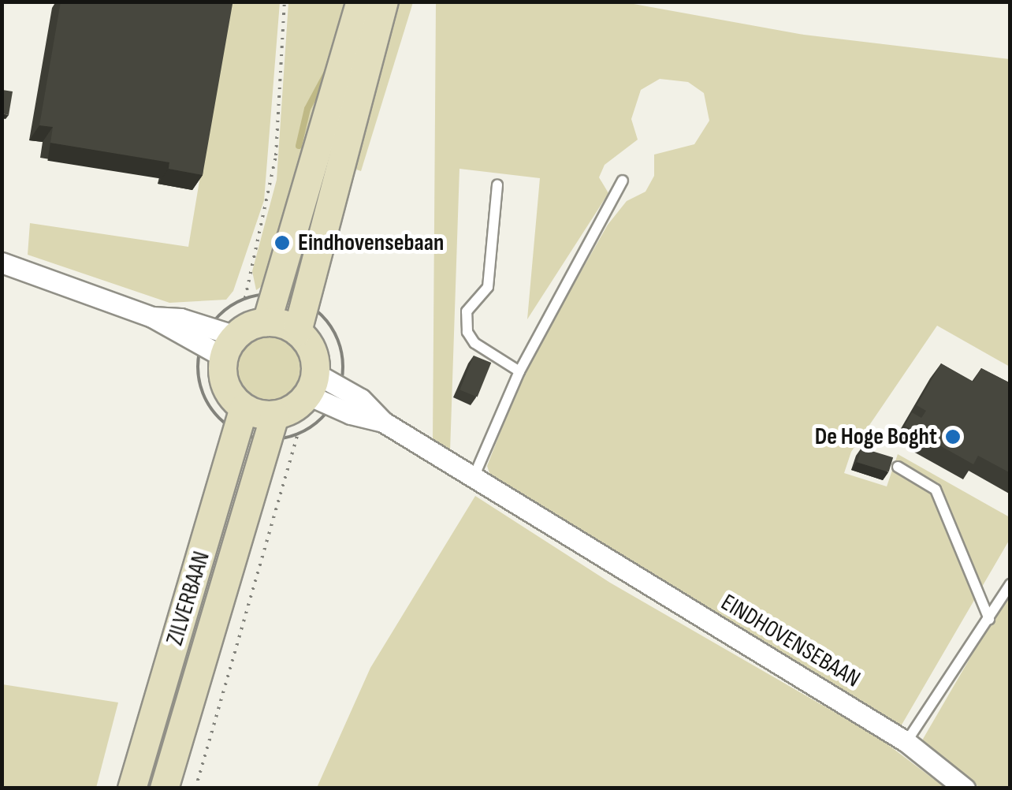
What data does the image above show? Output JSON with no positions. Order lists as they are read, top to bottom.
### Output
{
  "streets": {
    "main road": ["ZILVERBAAN"],
    "street": ["EINDHOVENSEBAAN"]
  },
  "crossings": [
    ["ZILVERBAAN", "EINDHOVENSEBAAN"]
  ],
  "places": ["Eindhovensebaan", "De Hoge Boght"]
}
